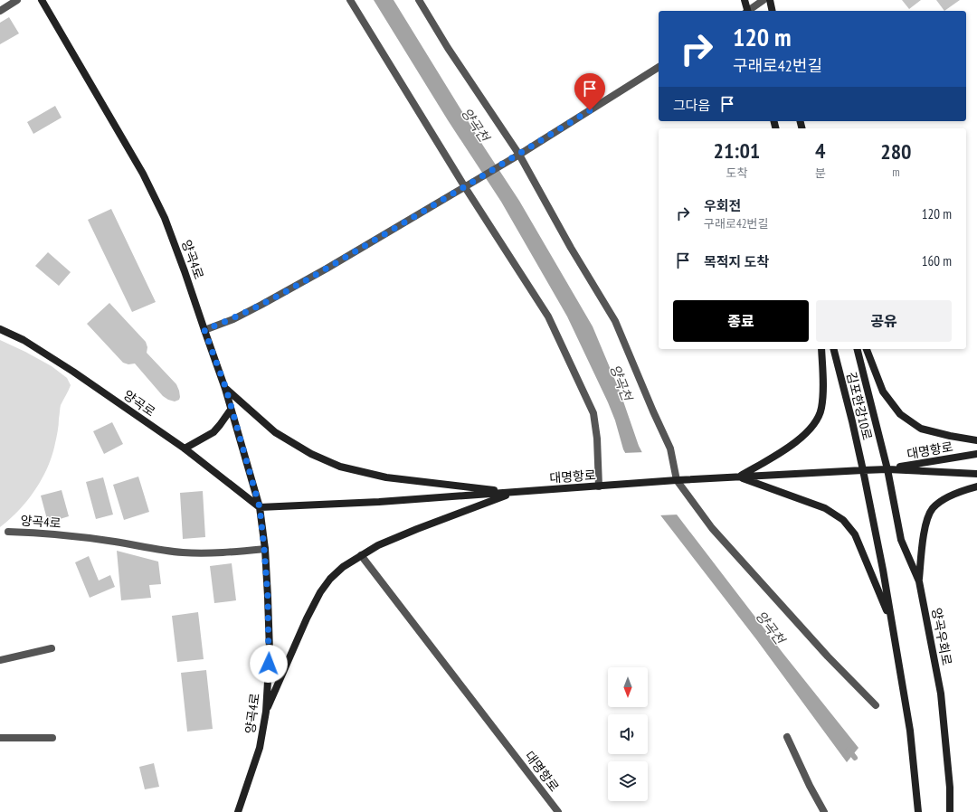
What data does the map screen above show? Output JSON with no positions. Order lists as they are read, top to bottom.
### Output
{
  "streets": {
    "main road": [
      "양곡4로",
      "양곡로",
      "김포한강10로",
      "대명항로",
      "양곡우회로"
    ]
  },
  "crossings": [
    ["양곡4로", "양곡로"],
    ["양곡4로", "대명항로"],
    ["양곡로", "대명항로"],
    ["김포한강10로", "대명항로"],
    ["김포한강10로", "양곡우회로"],
    ["대명항로", "양곡우회로"]
  ],
  "water": ["양곡천"],
  "north": "bottom",
  "page": {
    "turn": ["120 m", "구래로42번길"],
    "then": "그다음",
    "eta": [
      "21:01",
      "도착",
      "4",
      "분",
      "280",
      "m"
    ],
    "list": [
      {
        "name": "우회전",
        "note": "구래로42번길",
        "value": "120 m"
      },
      {
        "name": "목적지 도착",
        "value": "160 m"
      }
    ],
    "buttons": ["종료", "공유"]
  }
}
